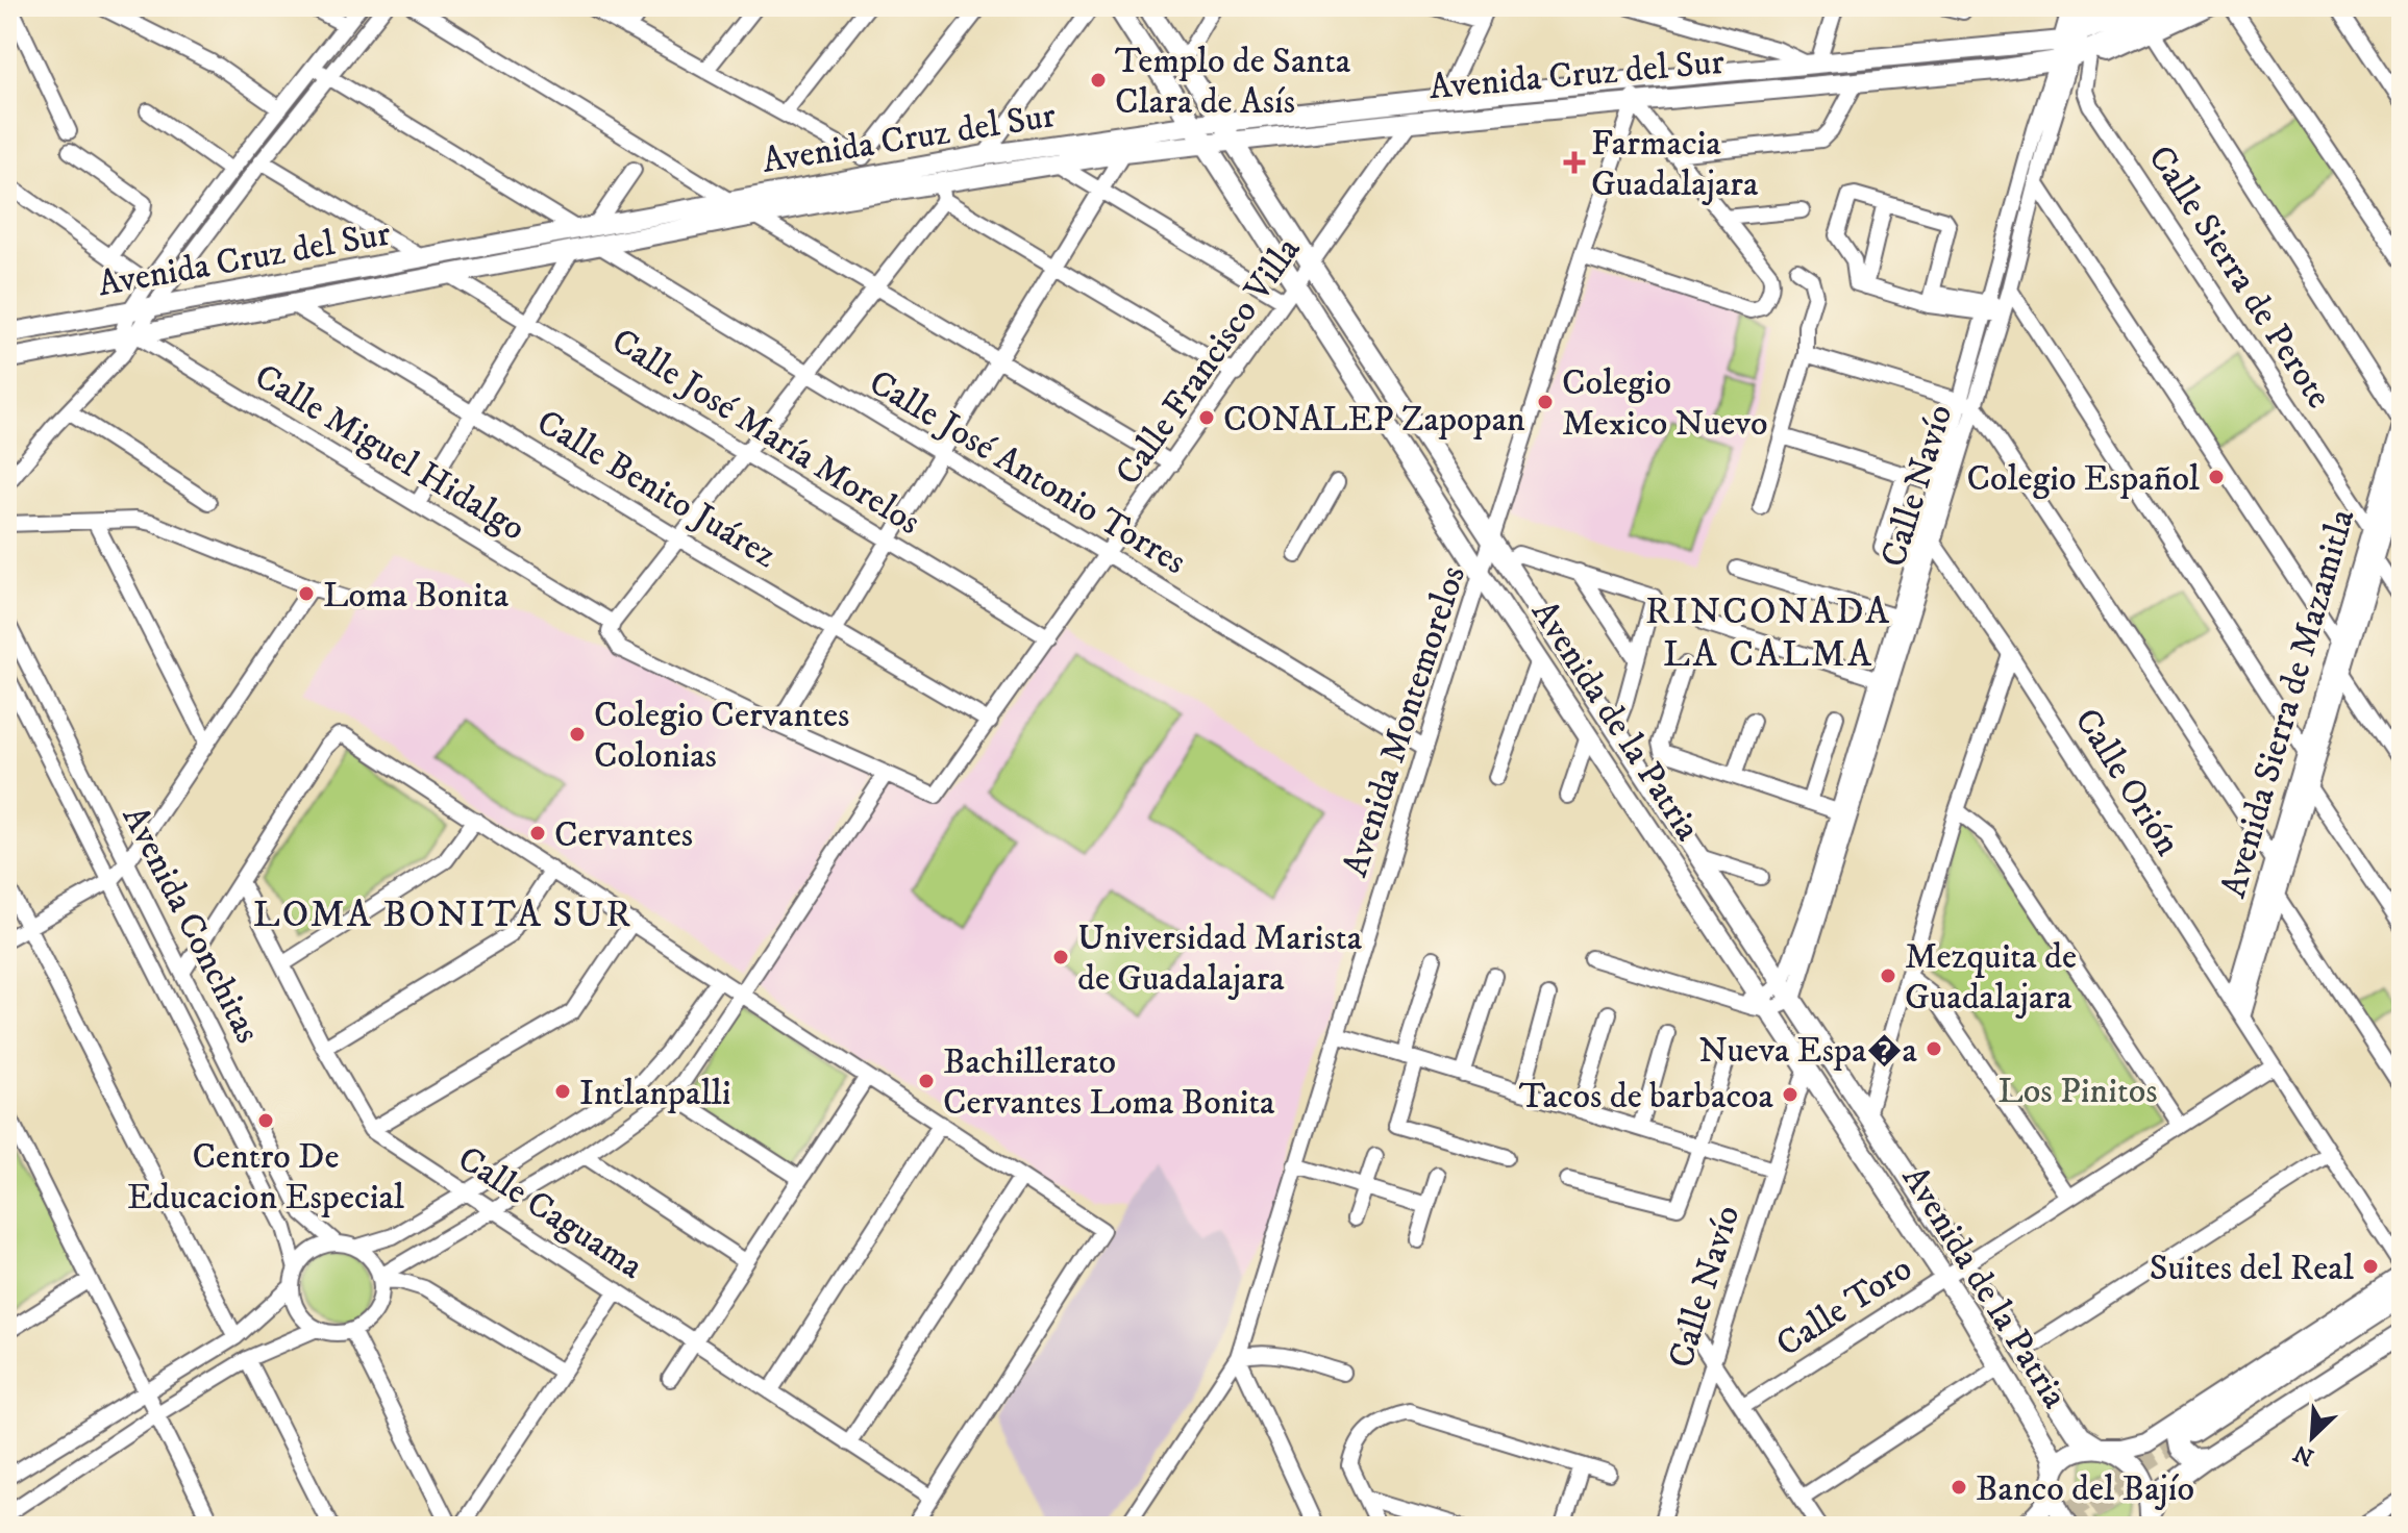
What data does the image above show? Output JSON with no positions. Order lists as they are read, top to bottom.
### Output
{
  "streets": {
    "main road": ["Avenida Cruz del Sur", "Calle Navío", "Avenida de la Patria"],
    "street": [
      "Calle Sierra de Perote",
      "Calle Francisco Villa",
      "Calle José María Morelos",
      "Calle Miguel Hidalgo",
      "Calle José Antonio Torres",
      "Calle Benito Juárez",
      "Avenida Sierra de Mazamitla",
      "Avenida Montemorelos",
      "Calle Orión",
      "Avenida Conchitas",
      "Calle Caguama",
      "Calle Toro"
    ]
  },
  "crossings": [
    ["Avenida Cruz del Sur", "Calle Sierra de Perote"],
    ["Avenida Cruz del Sur", "Calle Francisco Villa"],
    ["Avenida Cruz del Sur", "Calle José María Morelos"],
    ["Avenida Cruz del Sur", "Calle Miguel Hidalgo"],
    ["Avenida Cruz del Sur", "Calle José Antonio Torres"],
    ["Avenida Cruz del Sur", "Calle Navío"],
    ["Avenida Cruz del Sur", "Calle Benito Juárez"],
    ["Avenida Cruz del Sur", "Avenida de la Patria"],
    ["Avenida Cruz del Sur", "Avenida Montemorelos"],
    ["Calle Sierra de Perote", "Calle Navío"],
    ["Calle Sierra de Perote", "Avenida Sierra de Mazamitla"],
    ["Calle Francisco Villa", "Calle José María Morelos"],
    ["Calle Francisco Villa", "Calle José Antonio Torres"],
    ["Calle Francisco Villa", "Calle Benito Juárez"],
    ["Calle Francisco Villa", "Avenida de la Patria"],
    ["Calle José Antonio Torres", "Avenida Montemorelos"],
    ["Calle Navío", "Avenida de la Patria"],
    ["Calle Navío", "Calle Orión"],
    ["Avenida Sierra de Mazamitla", "Calle Orión"],
    ["Avenida de la Patria", "Avenida Montemorelos"],
    ["Avenida de la Patria", "Calle Toro"],
    ["Calle Orión", "Calle Toro"]
  ],
  "districts": ["RINCONADA LA CALMA", "LOMA BONITA SUR"],
  "parks": ["Los Pinitos"],
  "places": {
    "other": [
      "Templo de Santa Clara de Asís",
      "Colegio Mexico Nuevo",
      "CONALEP Zapopan",
      "Colegio Español",
      "Loma Bonita",
      "Colegio Cervantes Colonias",
      "Cervantes",
      "Universidad Marista de Guadalajara",
      "Mezquita de Guadalajara",
      "Nueva Espa�a",
      "Bachillerato Cervantes Loma Bonita",
      "Intlanpalli",
      "Tacos de barbacoa",
      "Centro De Educacion Especial",
      "Suites del Real",
      "Banco del Bajío"
    ],
    "health": ["Farmacia Guadalajara"]
  },
  "north": "bottom left"
}
